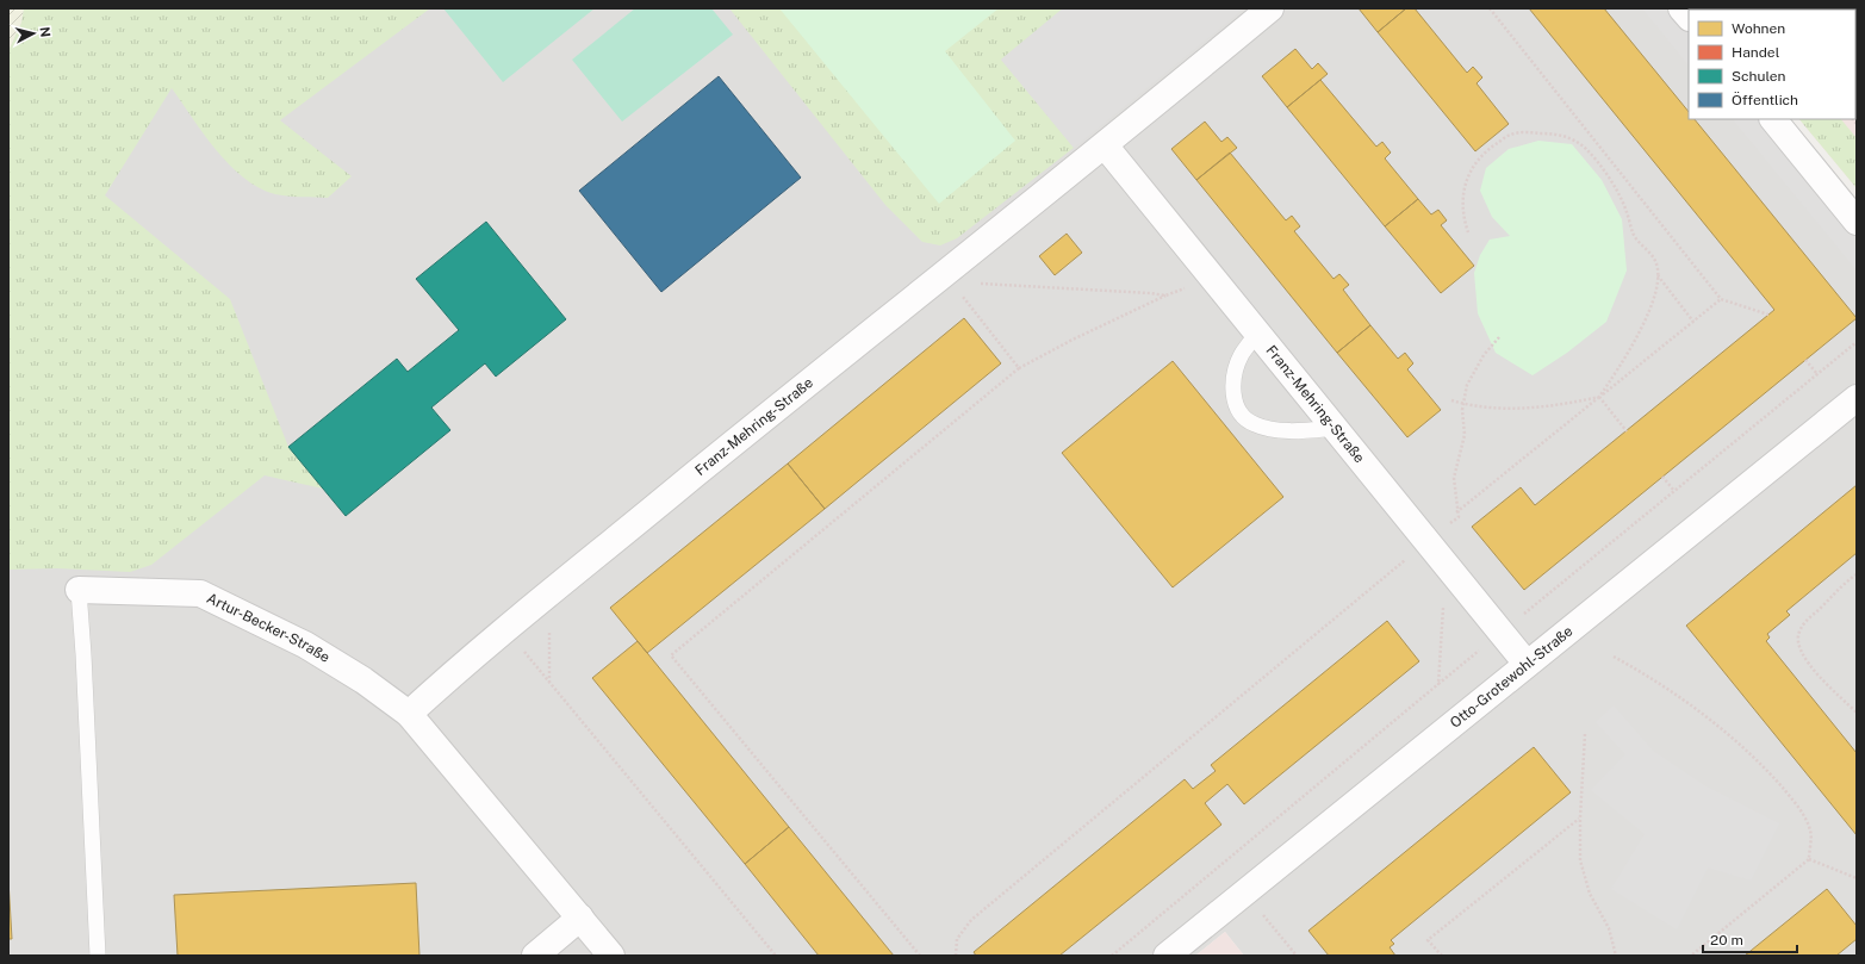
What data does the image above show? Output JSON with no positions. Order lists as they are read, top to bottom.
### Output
{
  "streets": {
    "street": ["Franz-Mehring-Straße", "Artur-Becker-Straße", "Otto-Grotewohl-Straße"]
  },
  "crossings": [
    ["Franz-Mehring-Straße", "Artur-Becker-Straße"],
    ["Franz-Mehring-Straße", "Otto-Grotewohl-Straße"]
  ],
  "legend": [
    "Wohnen",
    "Handel",
    "Schulen",
    "Öffentlich"
  ],
  "scale_bar": "20 m",
  "north": "right"
}
